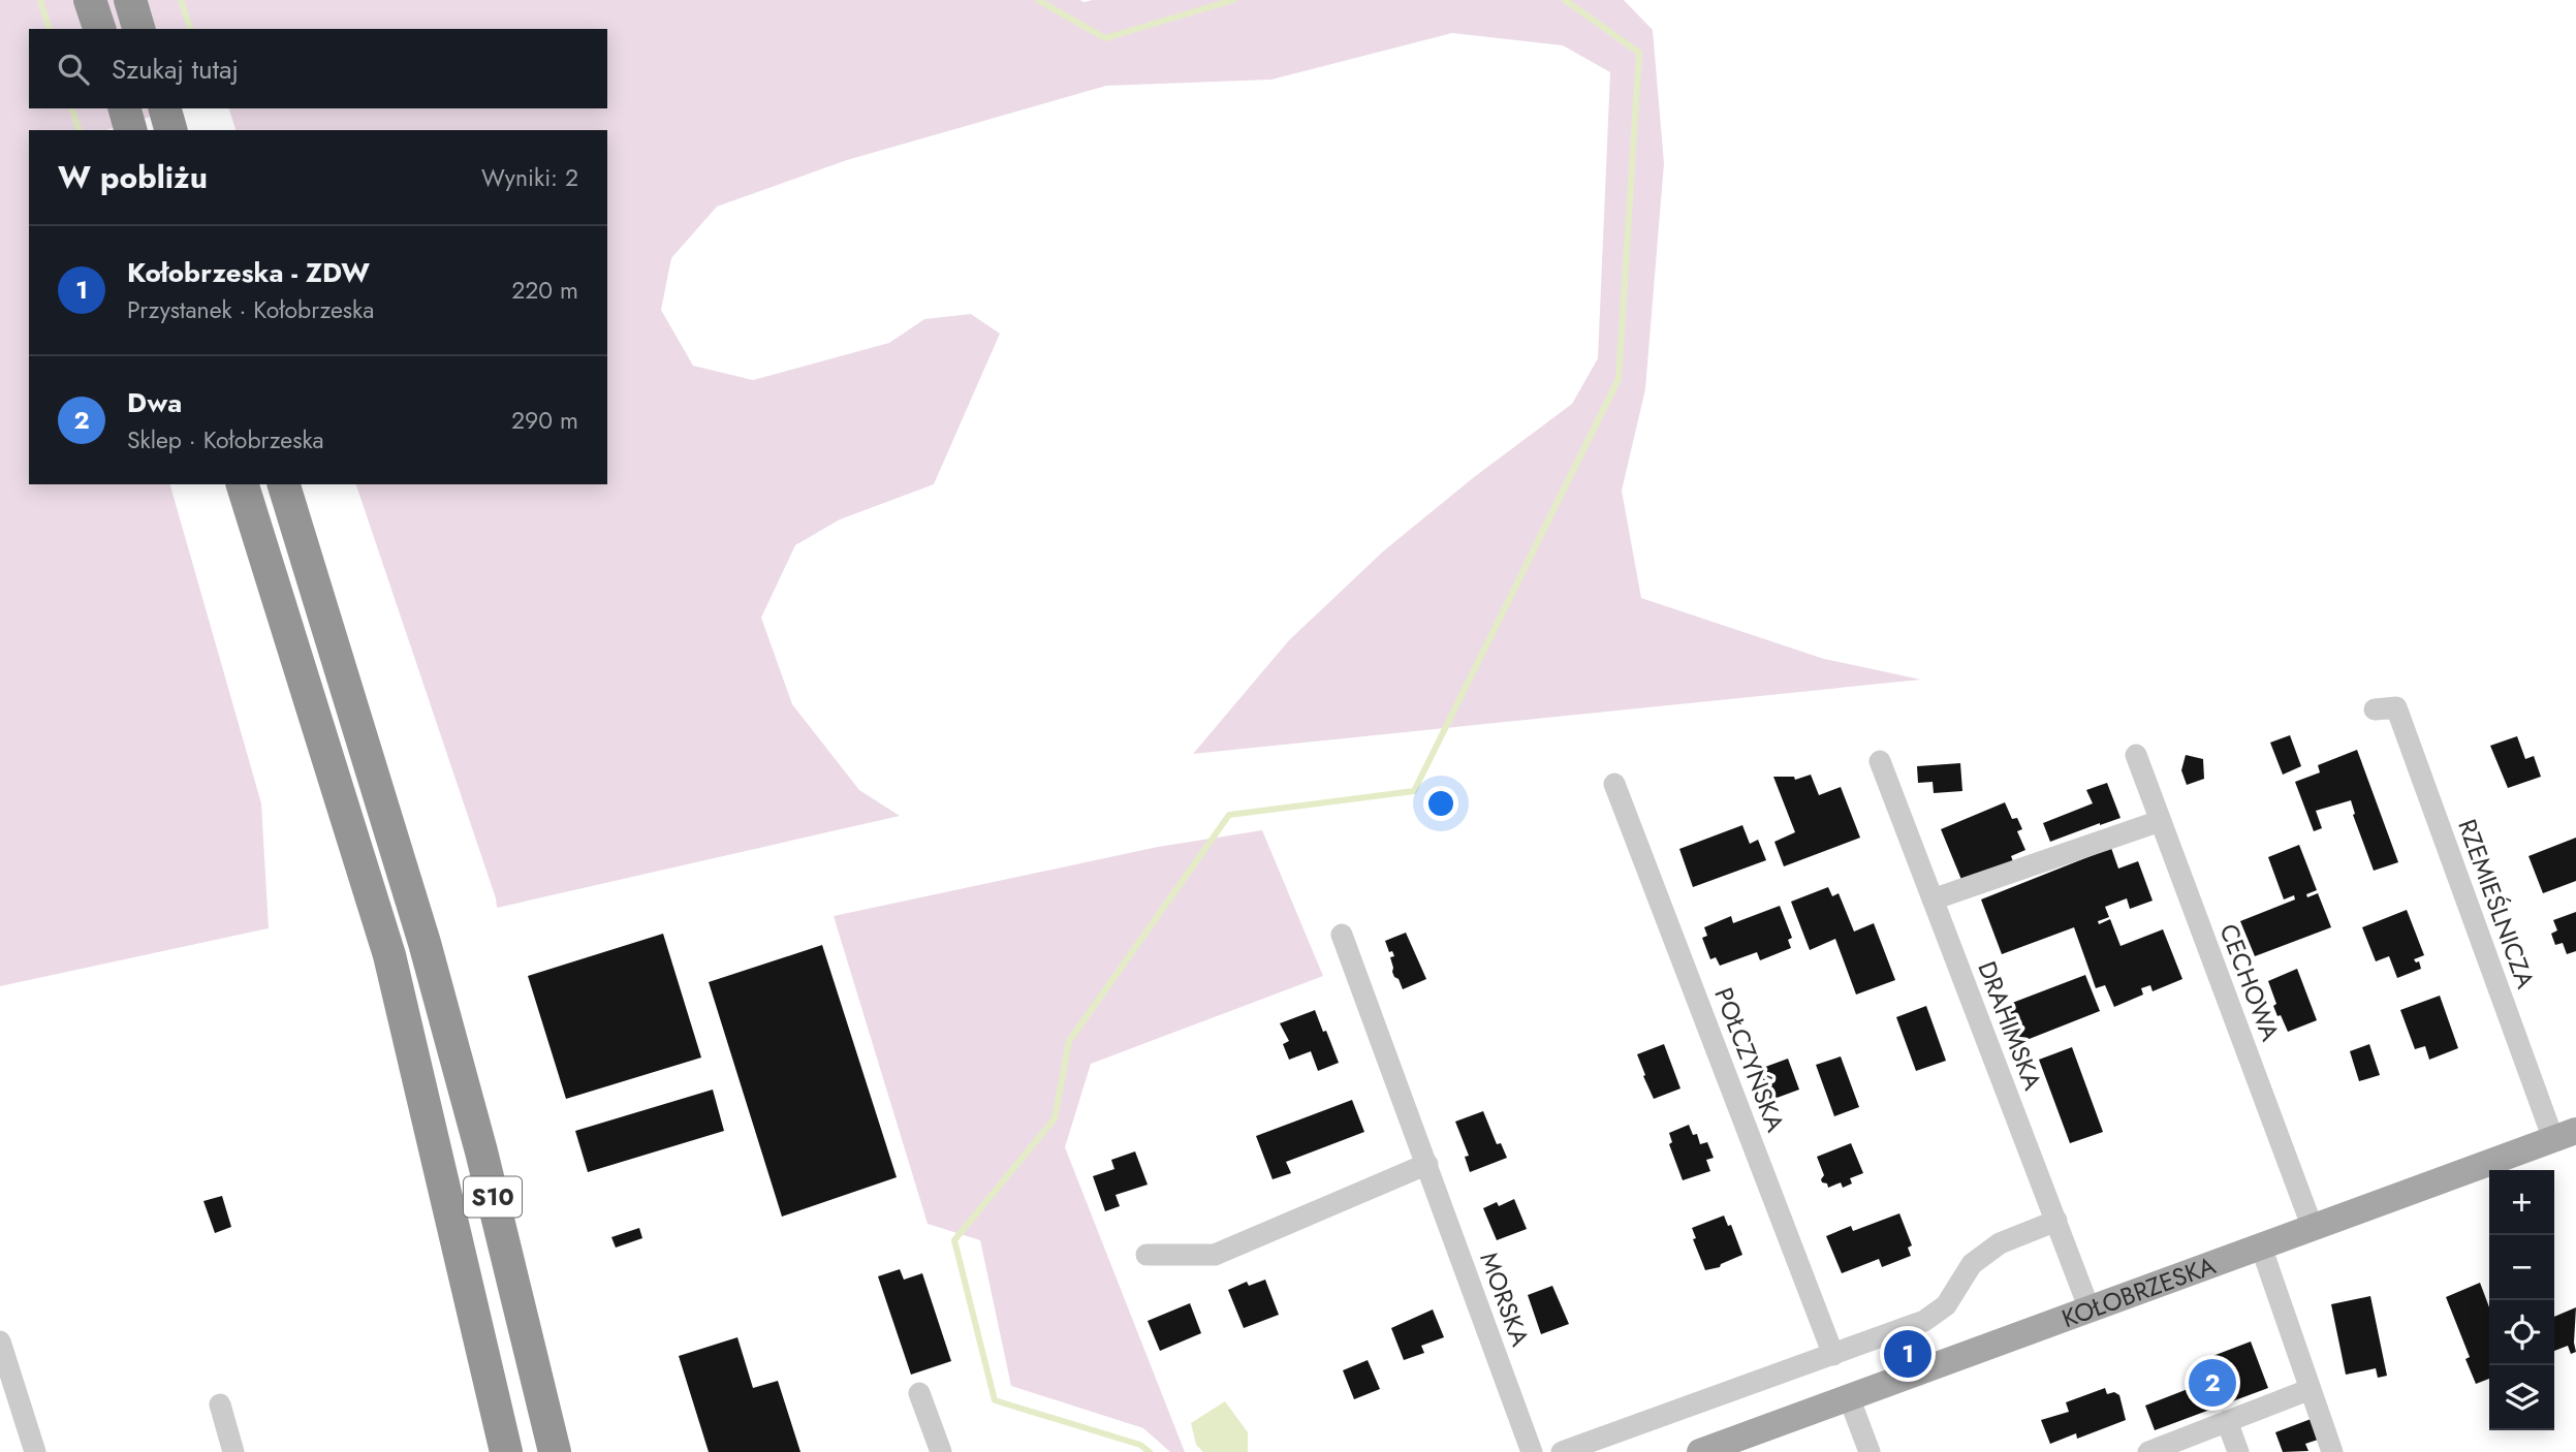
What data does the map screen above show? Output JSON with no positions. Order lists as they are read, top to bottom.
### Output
{
  "streets": {
    "highway": ["S10"],
    "main road": ["KOŁOBRZESKA"],
    "street": [
      "RZEMIEŚLNICZA",
      "CECHOWA",
      "DRAHIMSKA",
      "POŁCZYŃSKA",
      "MORSKA"
    ]
  },
  "crossings": [
    ["RZEMIEŚLNICZA", "KOŁOBRZESKA"],
    ["CECHOWA", "KOŁOBRZESKA"],
    ["DRAHIMSKA", "KOŁOBRZESKA"]
  ],
  "page": {
    "search": "Szukaj tutaj",
    "heading": ["W pobliżu", "Wyniki: 2"],
    "list": [
      {
        "mark": "1",
        "name": "Kołobrzeska - ZDW",
        "note": "Przystanek · Kołobrzeska",
        "value": "220 m"
      },
      {
        "mark": "2",
        "name": "Dwa",
        "note": "Sklep · Kołobrzeska",
        "value": "290 m"
      }
    ],
    "map_buttons": ["+", "−"],
    "pins": ["1", "2"]
  }
}
